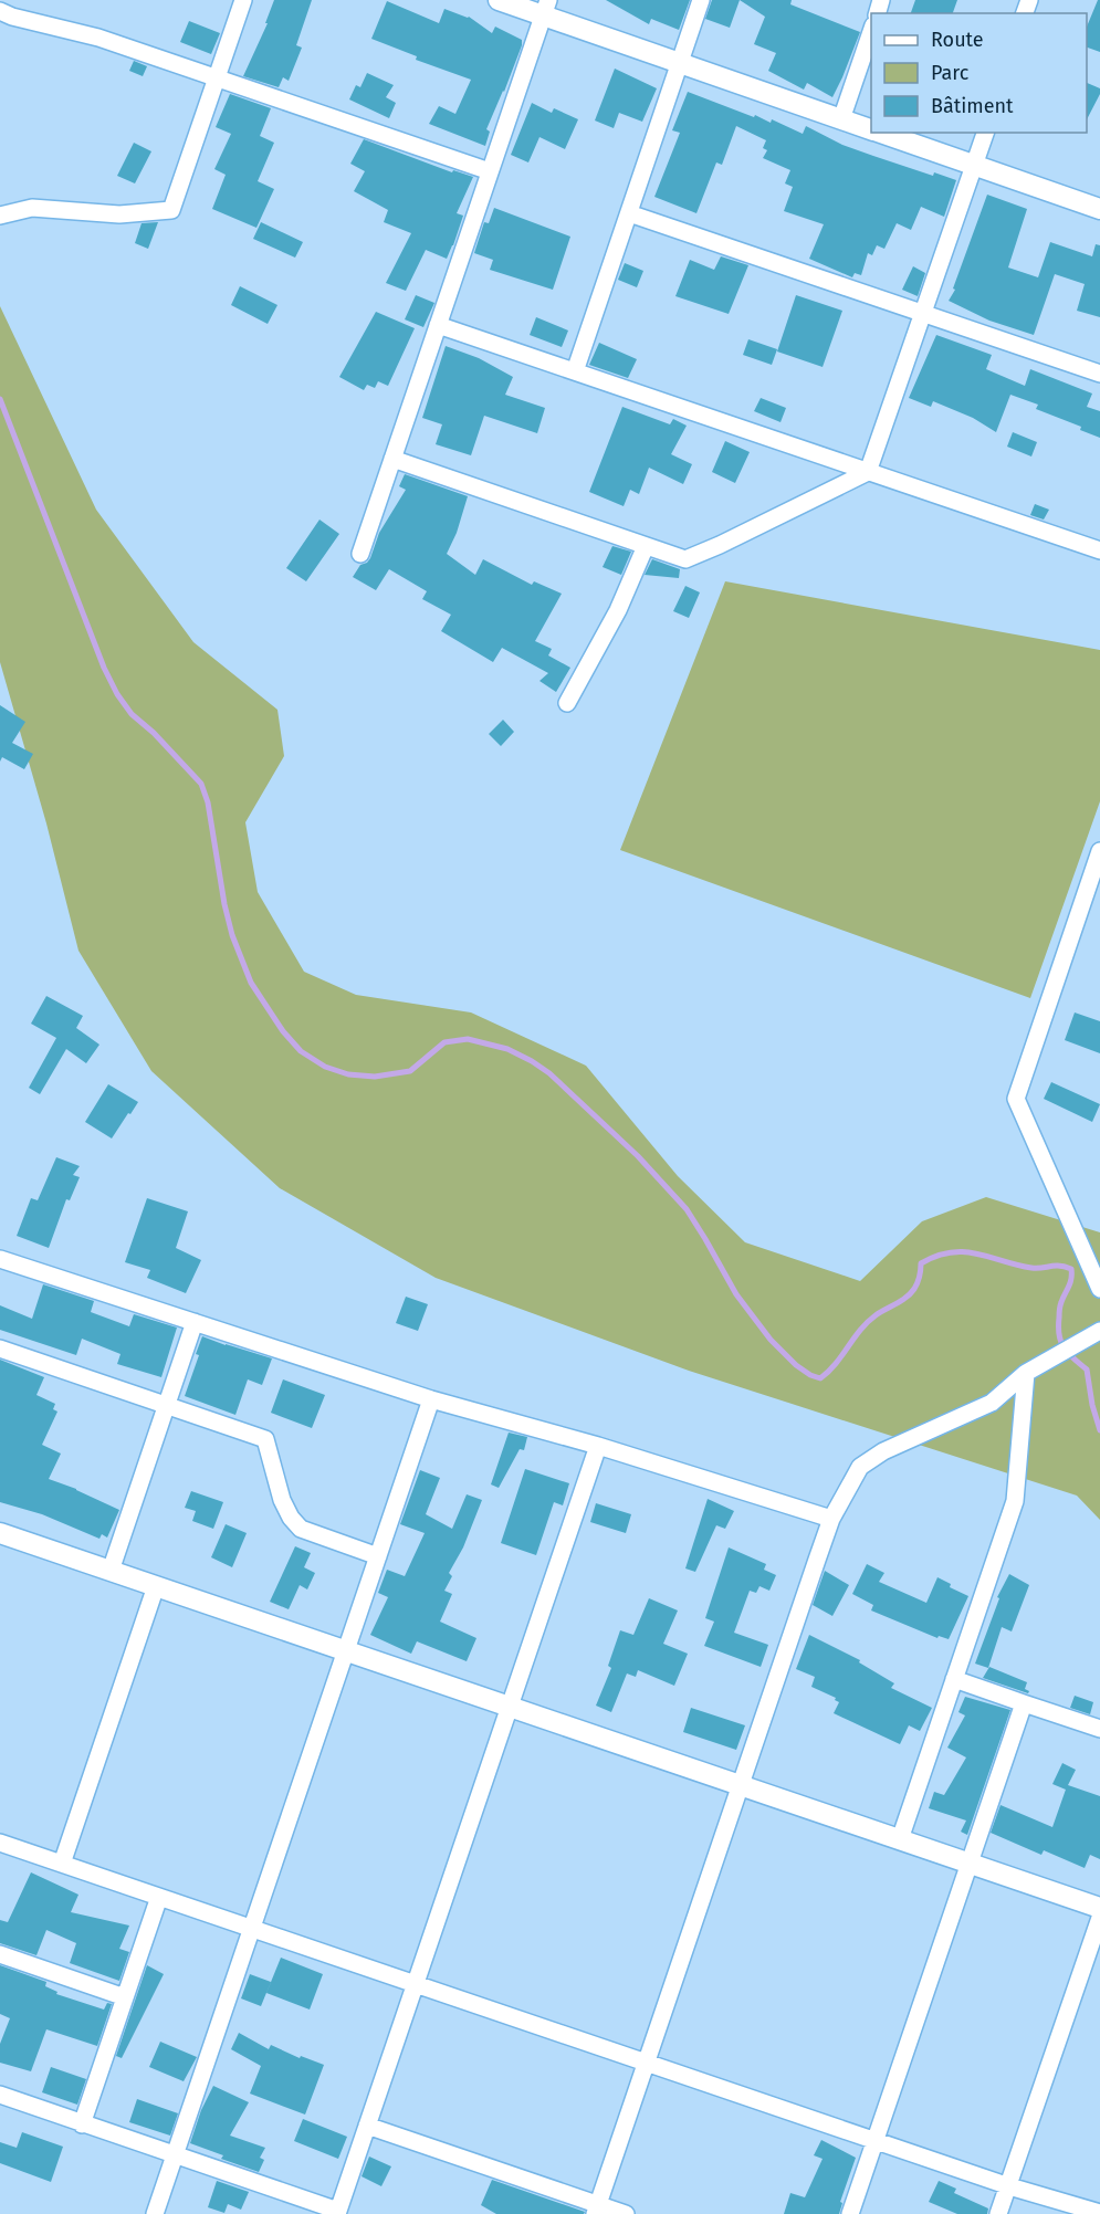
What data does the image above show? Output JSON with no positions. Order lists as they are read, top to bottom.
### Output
{
  "legend": ["Route", "Parc", "Bâtiment"]
}
